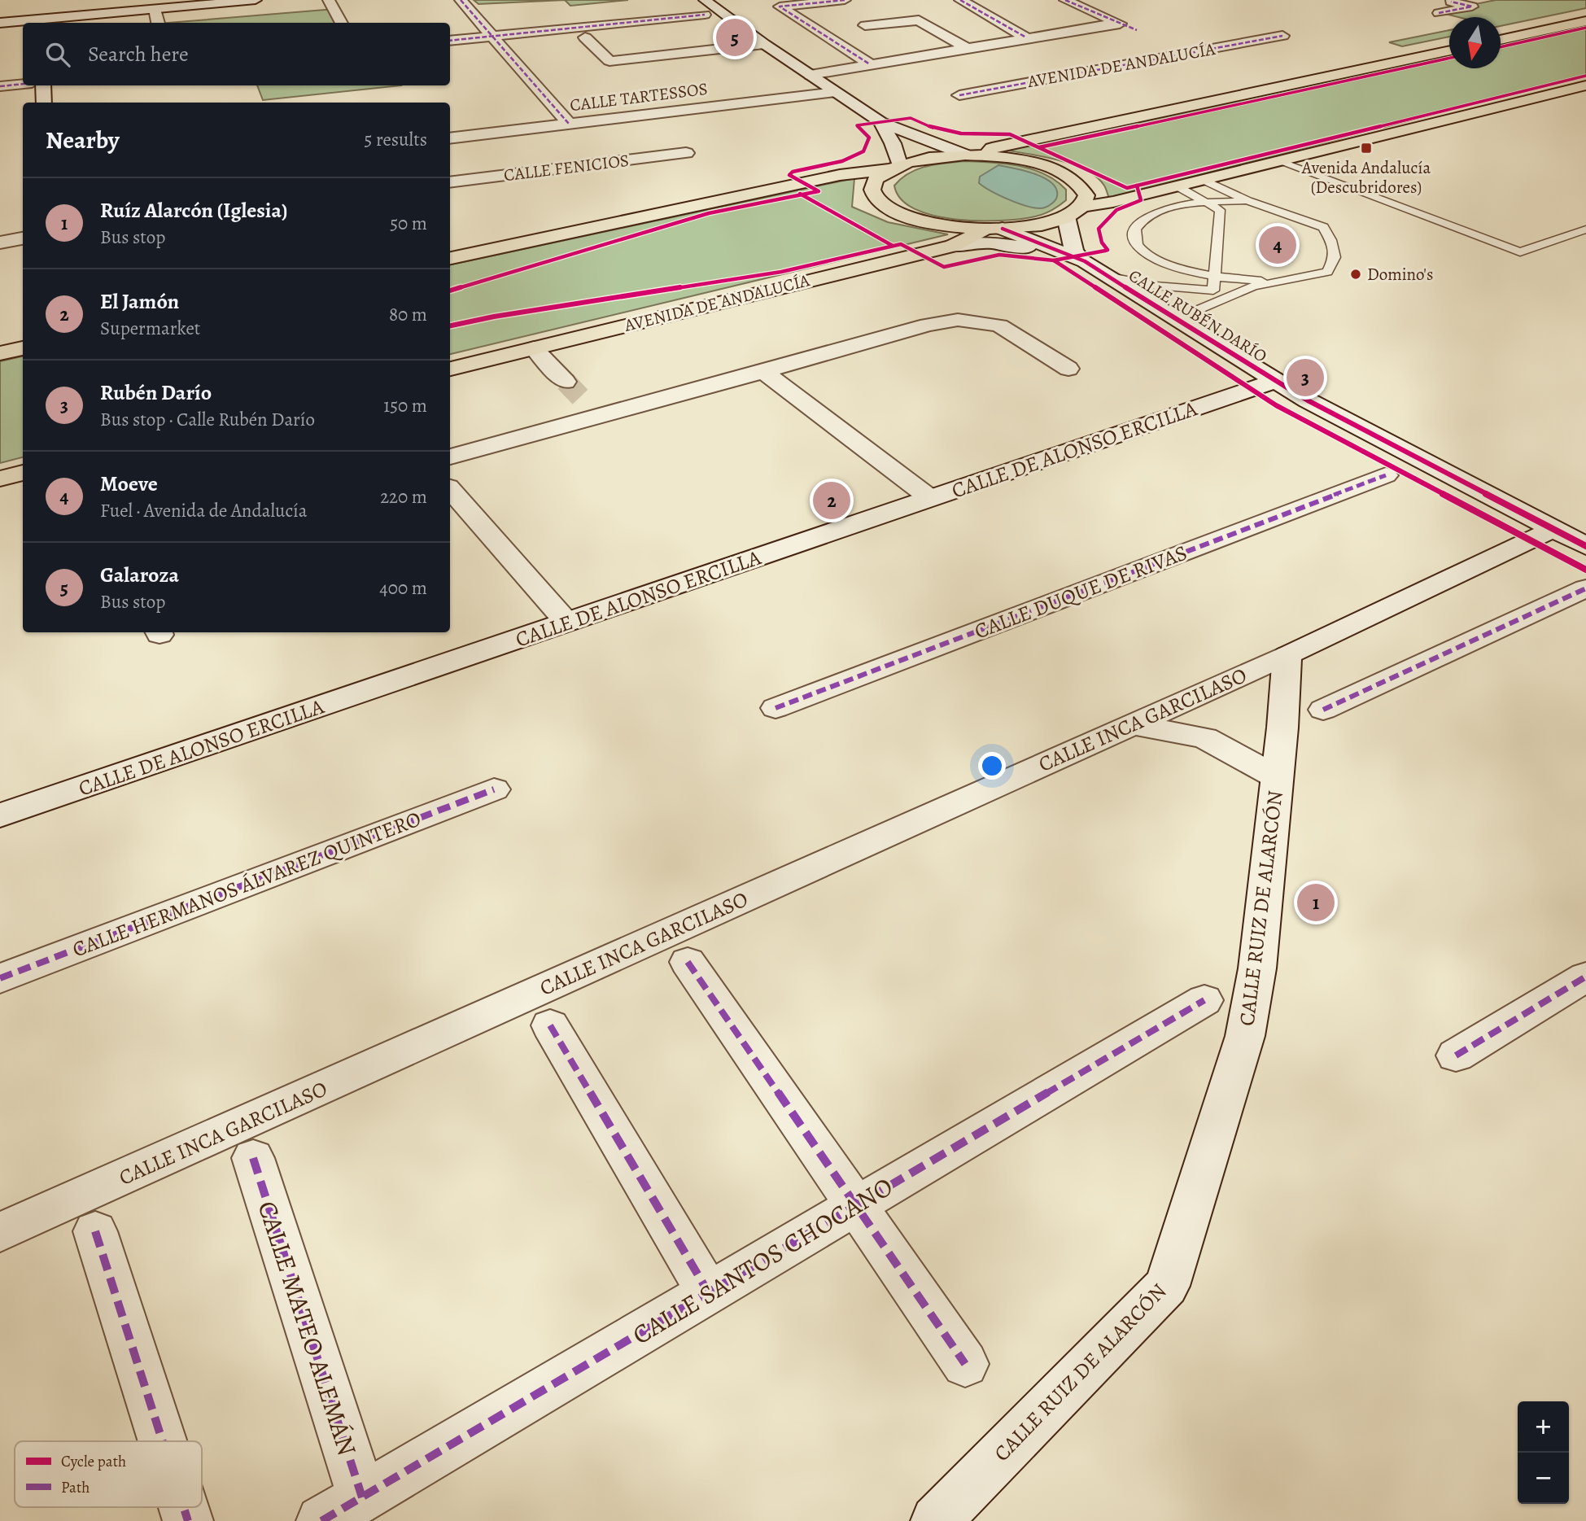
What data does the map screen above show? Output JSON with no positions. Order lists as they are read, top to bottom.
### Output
{
  "streets": {
    "main road": ["AVENIDA DE ANDALUCÍA"],
    "street": [
      "CALLE TARTESSOS",
      "CALLE FENICIOS",
      "CALLE RUBÉN DARÍO",
      "CALLE DE ALONSO ERCILLA",
      "CALLE DUQUE DE RIVAS",
      "CALLE INCA GARCILASO",
      "CALLE HERMANOS ÁLVAREZ QUINTERO",
      "CALLE RUIZ DE ALARCÓN",
      "CALLE SANTOS CHOCANO",
      "CALLE MATEO ALEMÁN"
    ]
  },
  "crossings": [
    ["AVENIDA DE ANDALUCÍA", "CALLE RUBÉN DARÍO"],
    ["CALLE RUBÉN DARÍO", "CALLE DE ALONSO ERCILLA"],
    ["CALLE INCA GARCILASO", "CALLE RUIZ DE ALARCÓN"],
    ["CALLE SANTOS CHOCANO", "CALLE MATEO ALEMÁN"]
  ],
  "places": {
    "transit": ["Avenida Andalucía (Descubridores)"],
    "other": ["Domino's"]
  },
  "legend": ["Cycle path", "Path"],
  "north": "bottom",
  "page": {
    "pins": [
      "5",
      "4",
      "3",
      "2",
      "1"
    ],
    "search": "Search here",
    "heading": ["Nearby", "5 results"],
    "list": [
      {
        "mark": "1",
        "name": "Ruíz Alarcón (Iglesia)",
        "note": "Bus stop",
        "value": "50 m"
      },
      {
        "mark": "2",
        "name": "El Jamón",
        "note": "Supermarket",
        "value": "80 m"
      },
      {
        "mark": "3",
        "name": "Rubén Darío",
        "note": "Bus stop · Calle Rubén Darío",
        "value": "150 m"
      },
      {
        "mark": "4",
        "name": "Moeve",
        "note": "Fuel · Avenida de Andalucía",
        "value": "220 m"
      },
      {
        "mark": "5",
        "name": "Galaroza",
        "note": "Bus stop",
        "value": "400 m"
      }
    ],
    "map_buttons": ["+", "−"]
  }
}
